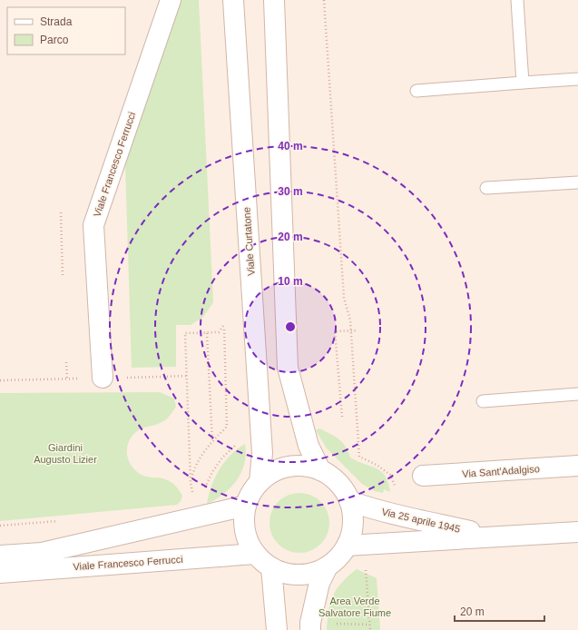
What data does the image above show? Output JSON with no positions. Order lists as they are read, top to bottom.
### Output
{
  "streets": {
    "main road": [
      "Viale Francesco Ferrucci",
      "Viale Curtatone",
      "Via Sant'Adalgiso",
      "Via 25 aprile 1945"
    ]
  },
  "crossings": [
    ["Viale Francesco Ferrucci", "Viale Curtatone"],
    ["Viale Francesco Ferrucci", "Via 25 aprile 1945"],
    ["Viale Curtatone", "Via 25 aprile 1945"]
  ],
  "parks": ["Giardini Augusto Lizier", "Area Verde Salvatore Fiume"],
  "legend": ["Strada", "Parco"],
  "scale_bar": "20 m",
  "rings": [
    "40 m",
    "30 m",
    "20 m",
    "10 m"
  ]
}
